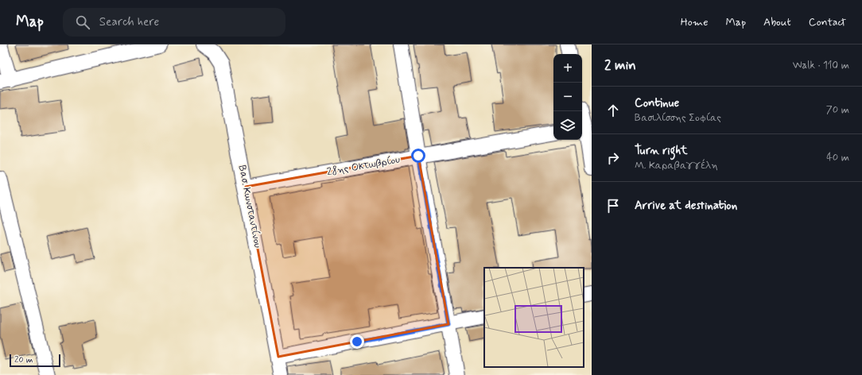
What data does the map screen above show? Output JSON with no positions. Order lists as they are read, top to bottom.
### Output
{
  "streets": {
    "street": ["28ης Οκτωβρίου", "Βασ. Κωνσταντίνου"]
  },
  "crossings": [
    ["28ης Οκτωβρίου", "Βασ. Κωνσταντίνου"]
  ],
  "scale_bar": "20 m",
  "page": {
    "header": "Map",
    "search": "Search here",
    "nav": [
      "Home",
      "Map",
      "About",
      "Contact"
    ],
    "heading": ["2 min", "Walk · 110 m"],
    "map_buttons": ["+", "−"],
    "list": [
      ["Continue", "Βασιλίσσης Σοφίας", "70 m"],
      ["Turn right", "Μ. Καραβαγγέλη", "40 m"],
      "Arrive at destination"
    ],
    "scale": "20 m"
  }
}
